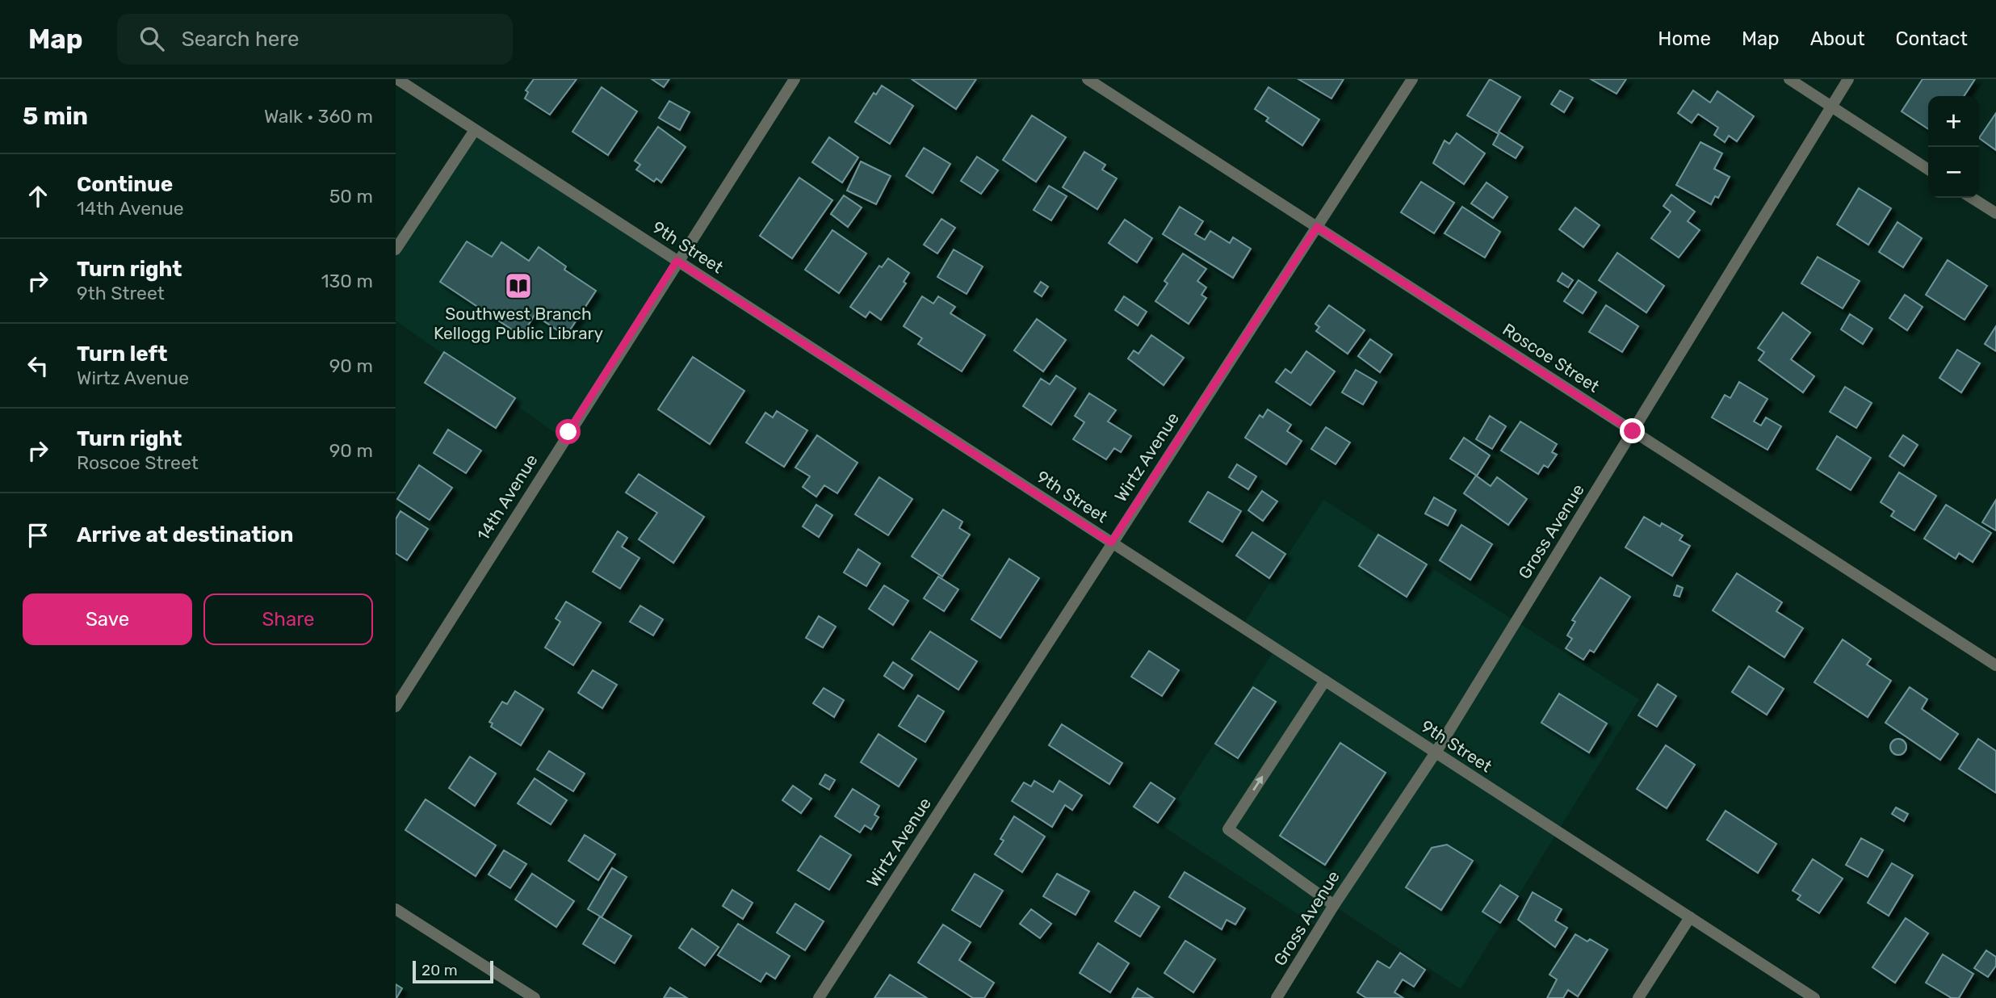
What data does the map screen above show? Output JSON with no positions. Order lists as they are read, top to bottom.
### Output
{
  "streets": {
    "street": [
      "9th Street",
      "Roscoe Street",
      "Wirtz Avenue",
      "14th Avenue",
      "Gross Avenue"
    ]
  },
  "crossings": [
    ["9th Street", "Wirtz Avenue"],
    ["9th Street", "14th Avenue"],
    ["9th Street", "Gross Avenue"],
    ["Roscoe Street", "Wirtz Avenue"],
    ["Roscoe Street", "Gross Avenue"]
  ],
  "places": {
    "library": ["Southwest Branch Kellogg Public Library"]
  },
  "scale_bar": "20 m",
  "page": {
    "header": "Map",
    "search": "Search here",
    "nav": [
      "Home",
      "Map",
      "About",
      "Contact"
    ],
    "heading": ["5 min", "Walk · 360 m"],
    "map_buttons": ["+", "−"],
    "list": [
      ["Continue", "14th Avenue", "50 m"],
      ["Turn right", "9th Street", "130 m"],
      ["Turn left", "Wirtz Avenue", "90 m"],
      ["Turn right", "Roscoe Street", "90 m"],
      "Arrive at destination"
    ],
    "buttons": ["Save", "Share"],
    "scale": "20 m"
  }
}
